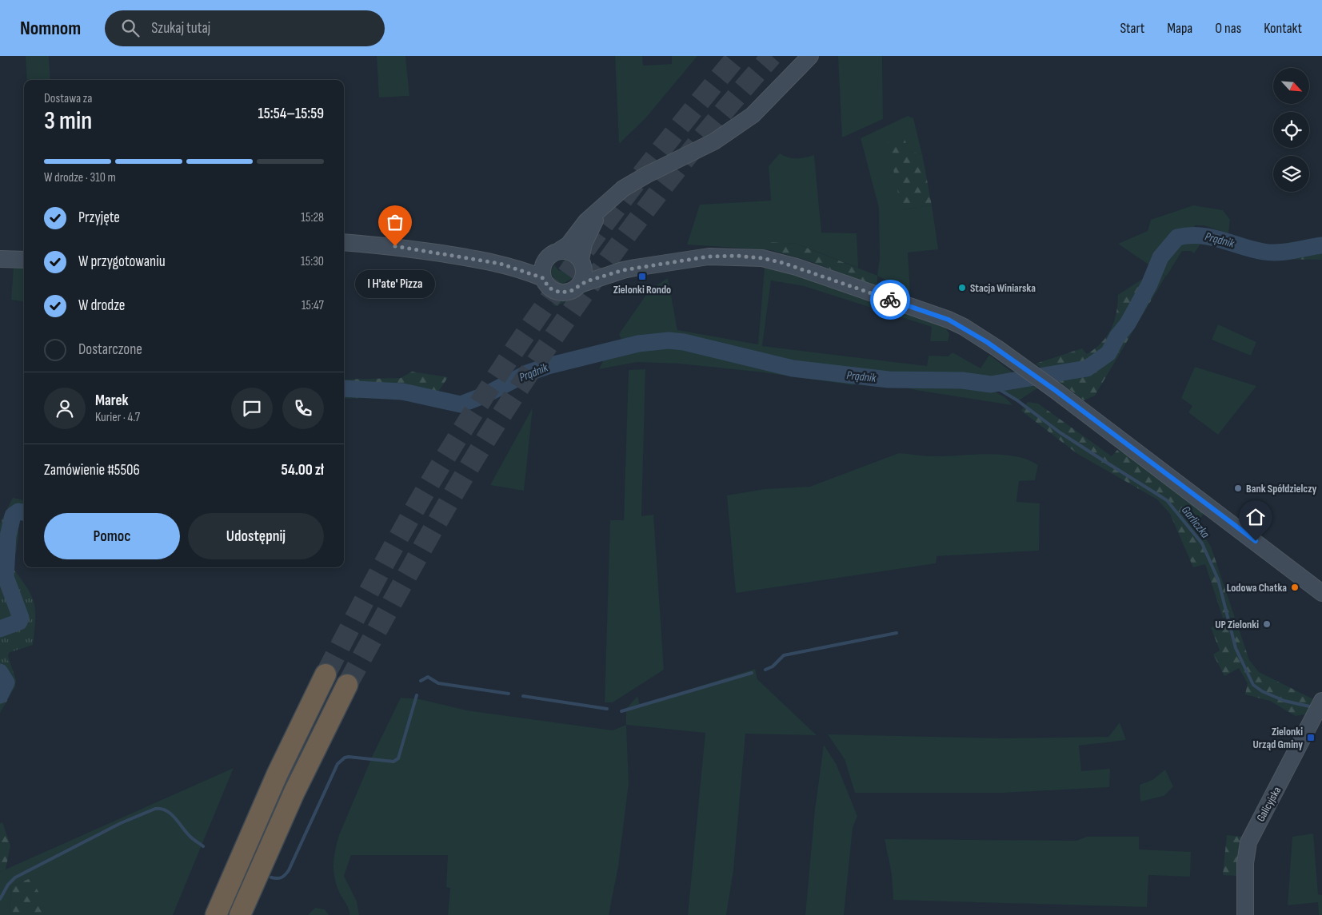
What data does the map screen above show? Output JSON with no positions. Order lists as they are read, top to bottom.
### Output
{
  "streets": {
    "main road": ["Galicyjska"]
  },
  "water": ["Prądnik", "Garliczka"],
  "places": {
    "other": [
      "I H'ate' Pizza",
      "Stacja Winiarska",
      "Bank Spółdzielczy",
      "Lodowa Chatka",
      "UP Zielonki"
    ],
    "transit": ["Zielonki Rondo", "Zielonki Urząd Gminy"]
  },
  "north": "bottom right",
  "page": {
    "header": "Nomnom",
    "search": "Szukaj tutaj",
    "nav": [
      "Start",
      "Mapa",
      "O nas",
      "Kontakt"
    ],
    "heading": ["3 min", "Dostawa za", "15:54–15:59"],
    "panel": [
      "Marek",
      "Kurier · 4.7",
      "Zamówienie #5506",
      "54.00 zł"
    ],
    "bar": "W drodze · 310 m",
    "list": [
      ["Przyjęte", "15:28"],
      ["W przygotowaniu", "15:30"],
      ["W drodze", "15:47"],
      "Dostarczone"
    ],
    "bubble": "I H'ate' Pizza",
    "buttons": ["Pomoc", "Udostępnij"]
  }
}
